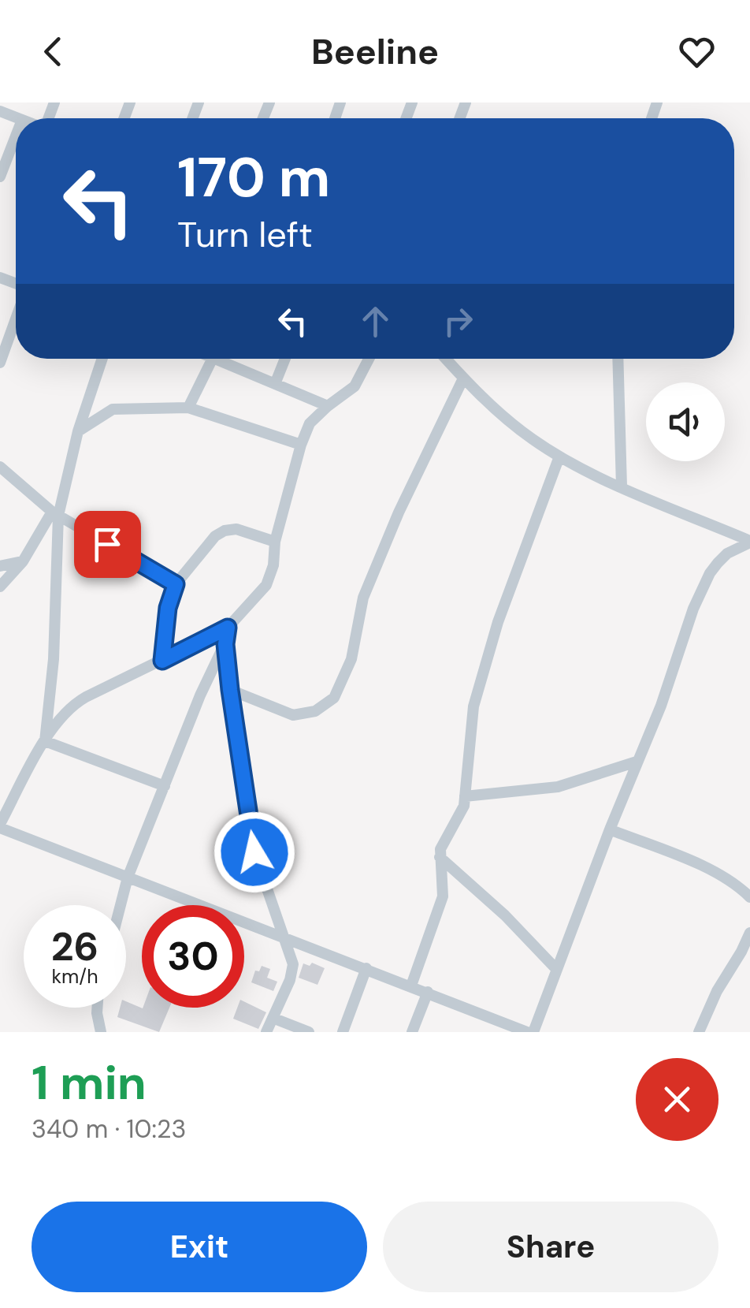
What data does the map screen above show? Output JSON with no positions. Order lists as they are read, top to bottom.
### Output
{
  "page": {
    "header": "Beeline",
    "turn": ["170 m", "Turn left"],
    "speed": "26 km/h",
    "limit": "30",
    "heading": ["1 min", "340 m · 10:23"],
    "buttons": ["Exit", "Share"]
  }
}
